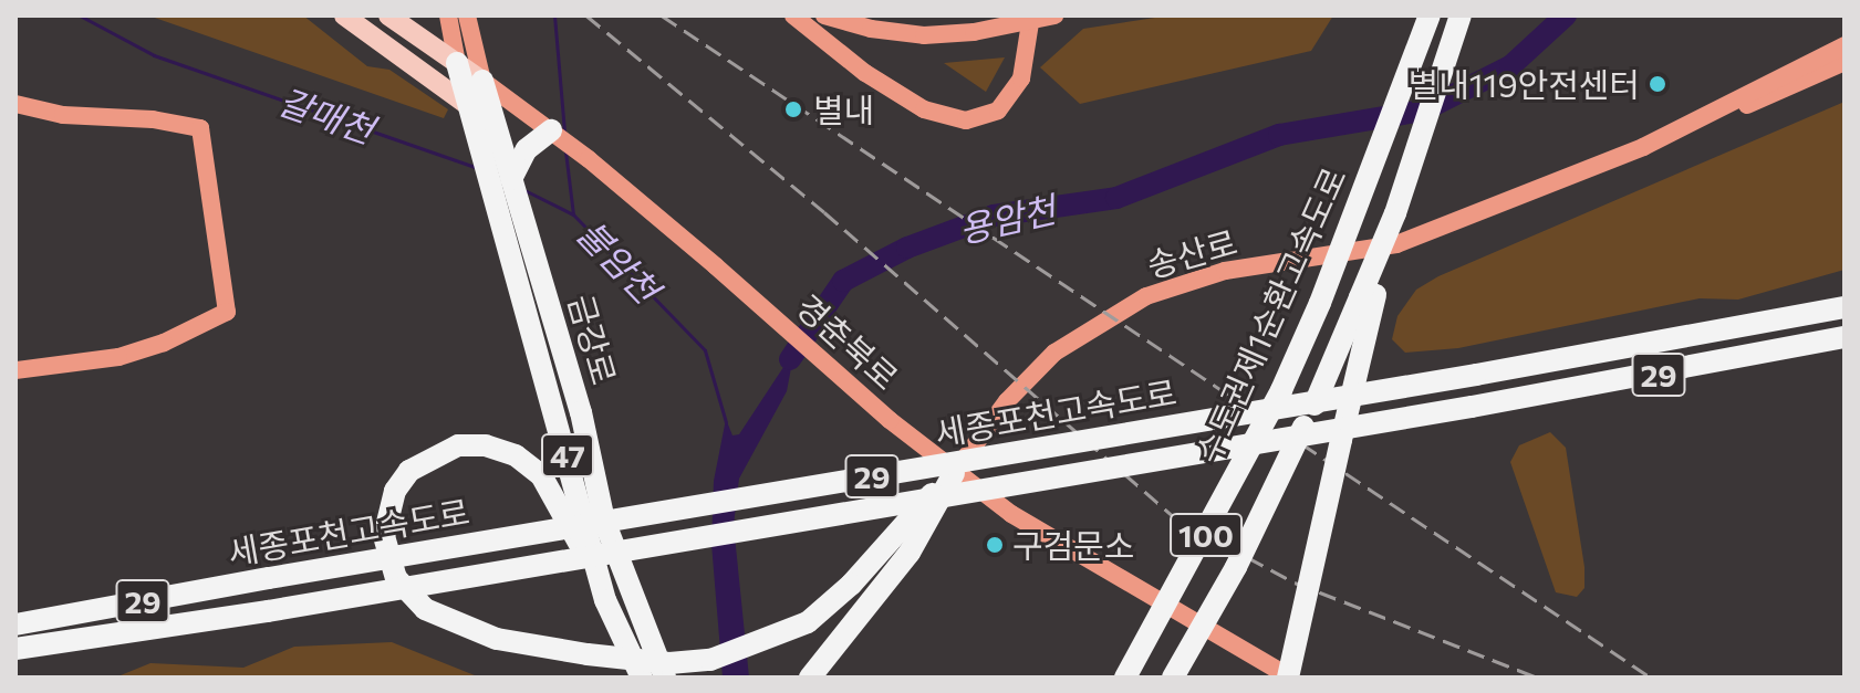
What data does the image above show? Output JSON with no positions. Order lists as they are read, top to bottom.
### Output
{
  "streets": {
    "highway": [
      "수도권제1순환고속도로",
      "금강로",
      "29",
      "세종포천고속도로",
      "47",
      "100"
    ],
    "main road": ["경춘북로"],
    "street": ["송산로"]
  },
  "crossings": [
    ["송산로", "경춘북로"],
    ["금강로", "경춘북로"]
  ],
  "water": ["갈매천", "용암천", "불암천"],
  "places": ["별내119안전센터", "별내", "구검문소"]
}
